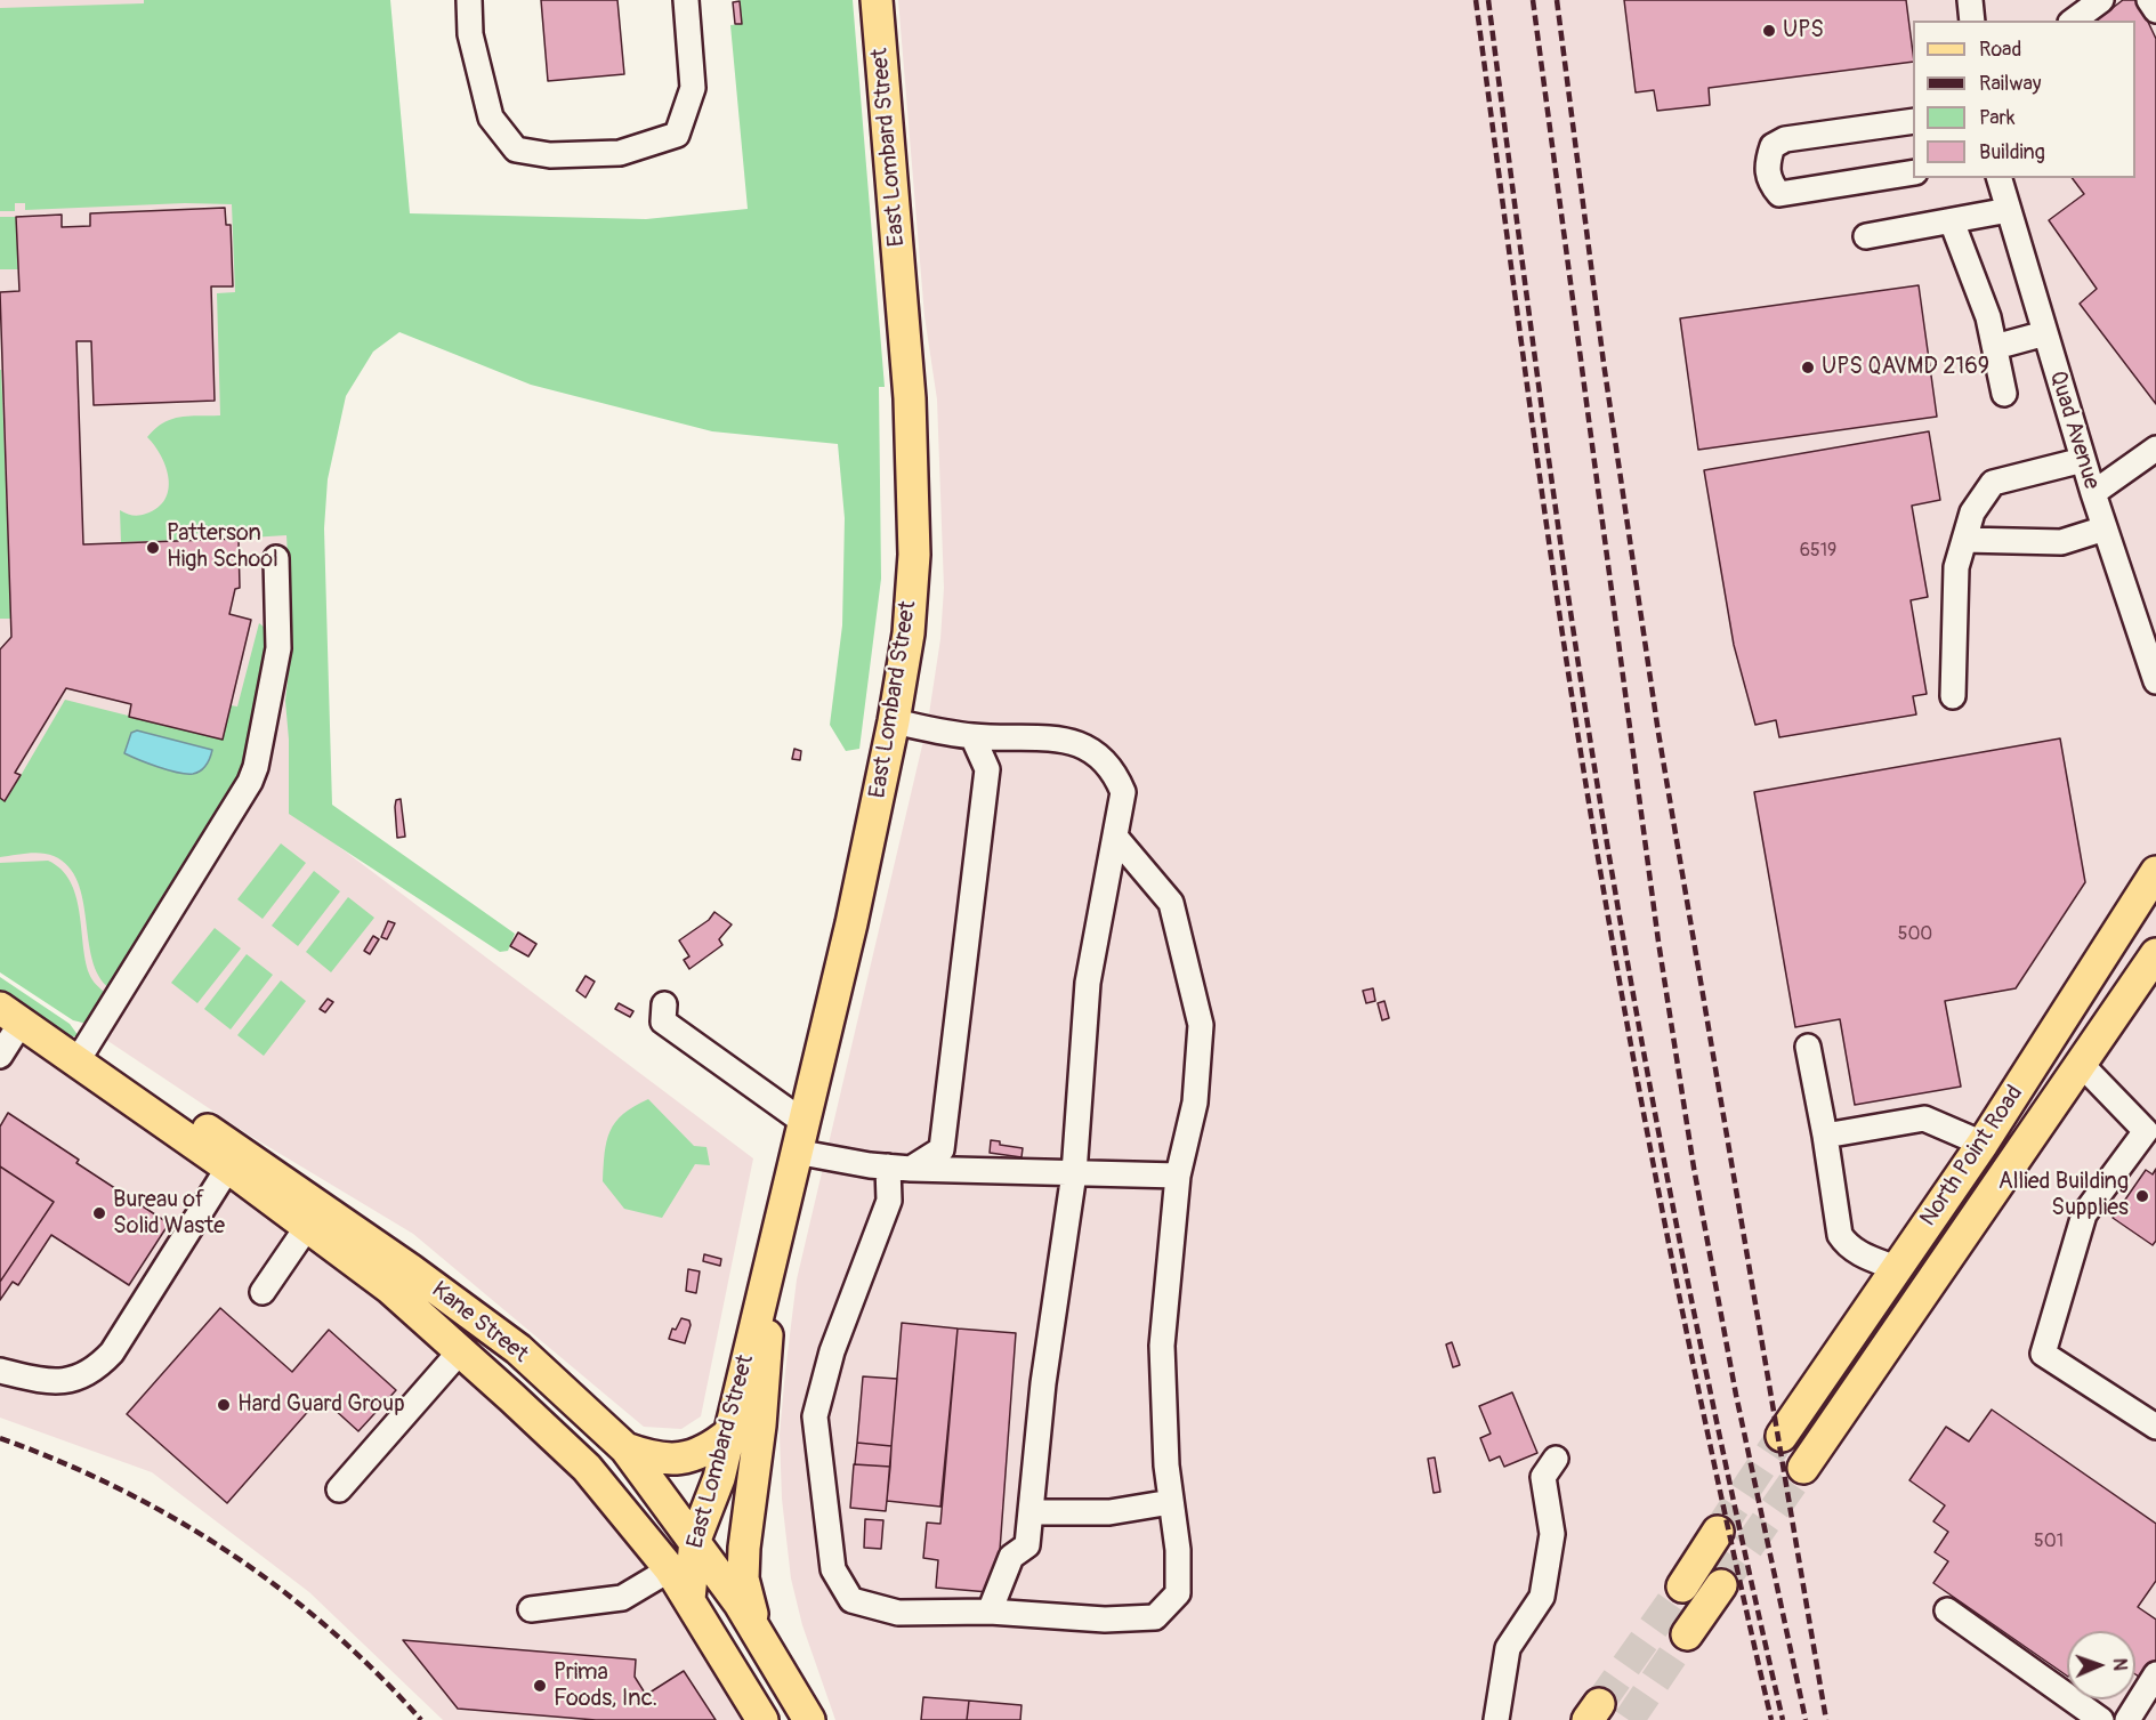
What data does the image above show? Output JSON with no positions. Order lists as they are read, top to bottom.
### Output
{
  "streets": {
    "main road": ["East Lombard Street", "North Point Road", "Kane Street"],
    "street": ["Quad Avenue"]
  },
  "crossings": [
    ["East Lombard Street", "Kane Street"]
  ],
  "places": [
    "UPS",
    "UPS QAVMD 2169",
    "Patterson High School",
    "Allied Building Supplies",
    "Bureau of Solid Waste",
    "Hard Guard Group",
    "Prima Foods, Inc."
  ],
  "house_numbers": ["6519", "500", "501"],
  "legend": [
    "Road",
    "Railway",
    "Park",
    "Building"
  ],
  "north": "right"
}
